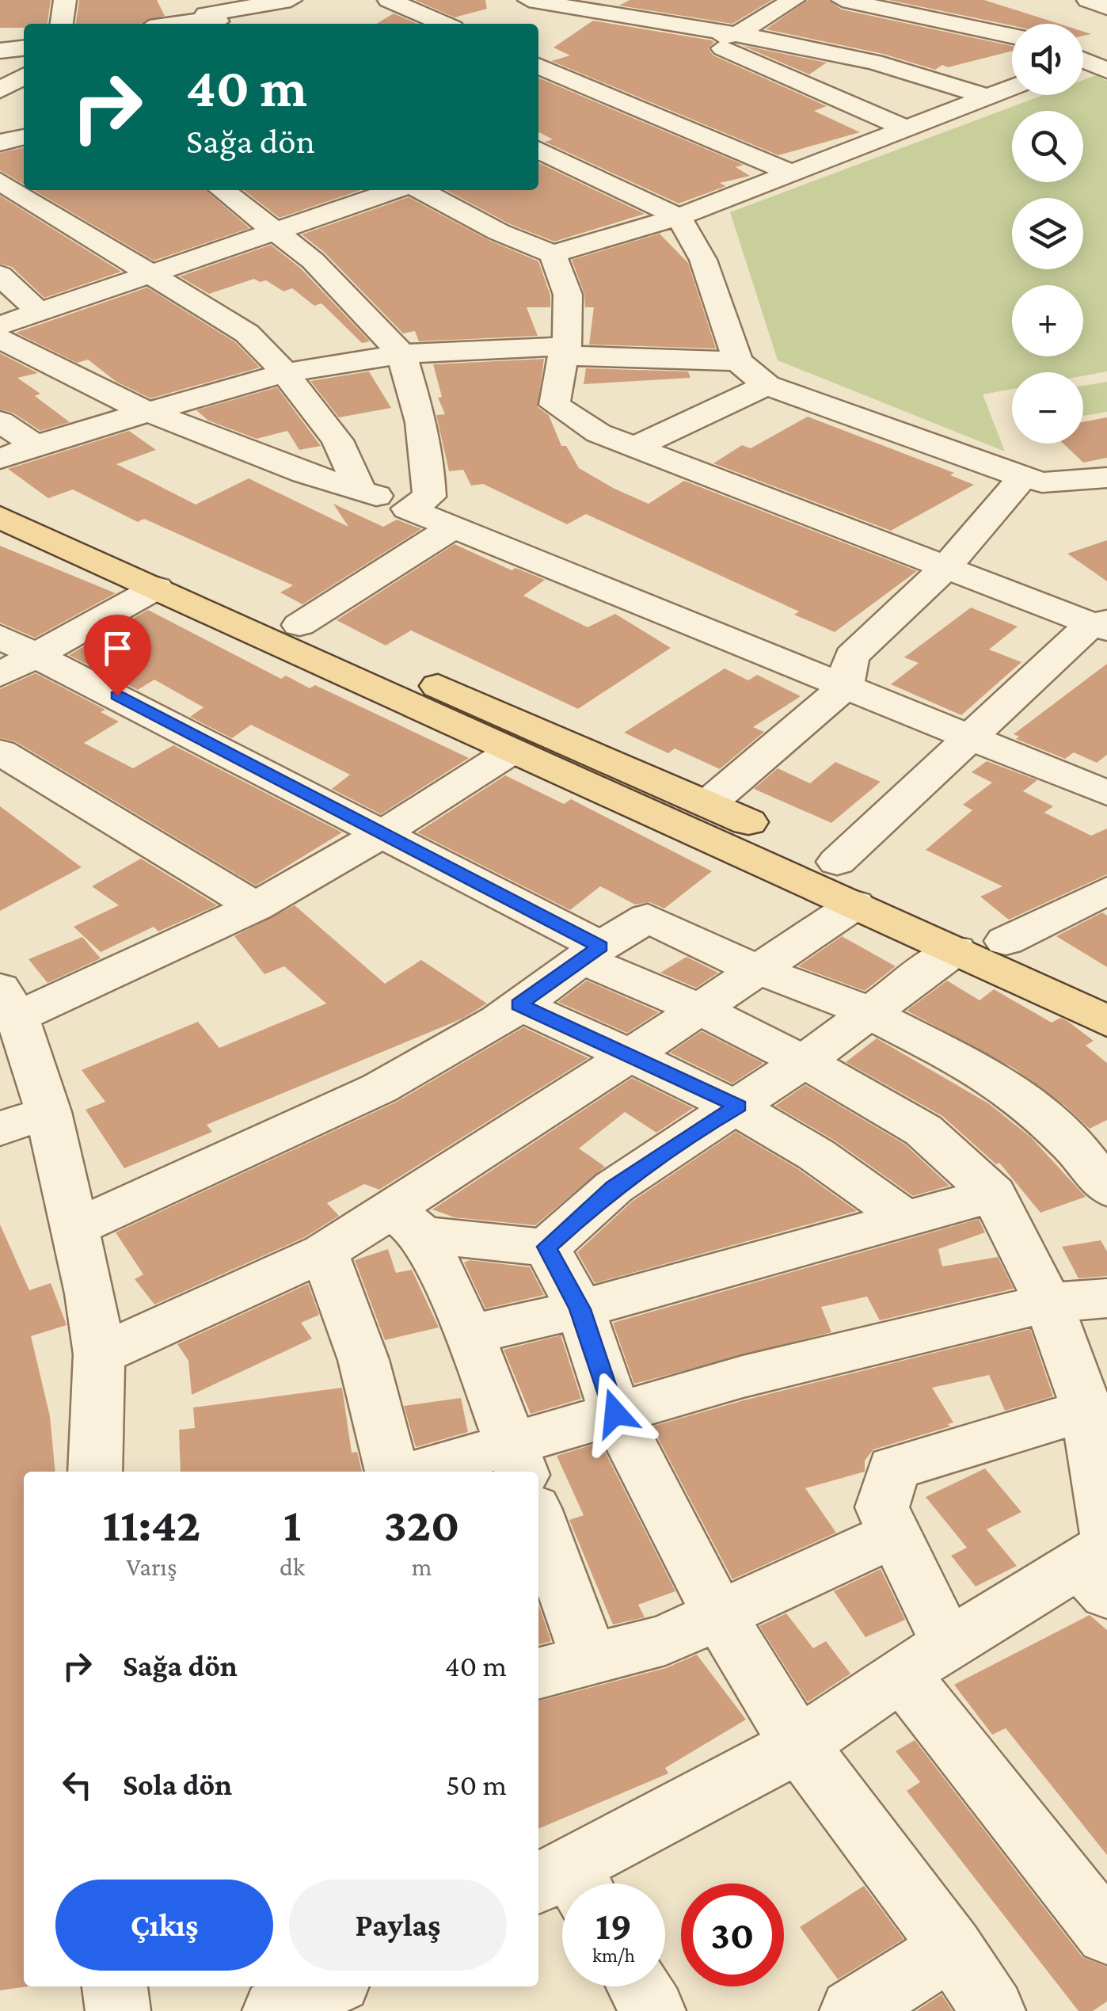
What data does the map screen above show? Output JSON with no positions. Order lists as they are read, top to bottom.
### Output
{
  "page": {
    "map_buttons": ["+", "−"],
    "turn": ["40 m", "Sağa dön"],
    "eta": [
      "11:42",
      "Varış",
      "1",
      "dk",
      "320",
      "m"
    ],
    "list": [
      {
        "name": "Sağa dön",
        "value": "40 m"
      },
      {
        "name": "Sola dön",
        "value": "50 m"
      }
    ],
    "buttons": ["Çıkış", "Paylaş"],
    "speed": "19 km/h",
    "limit": "30"
  }
}
